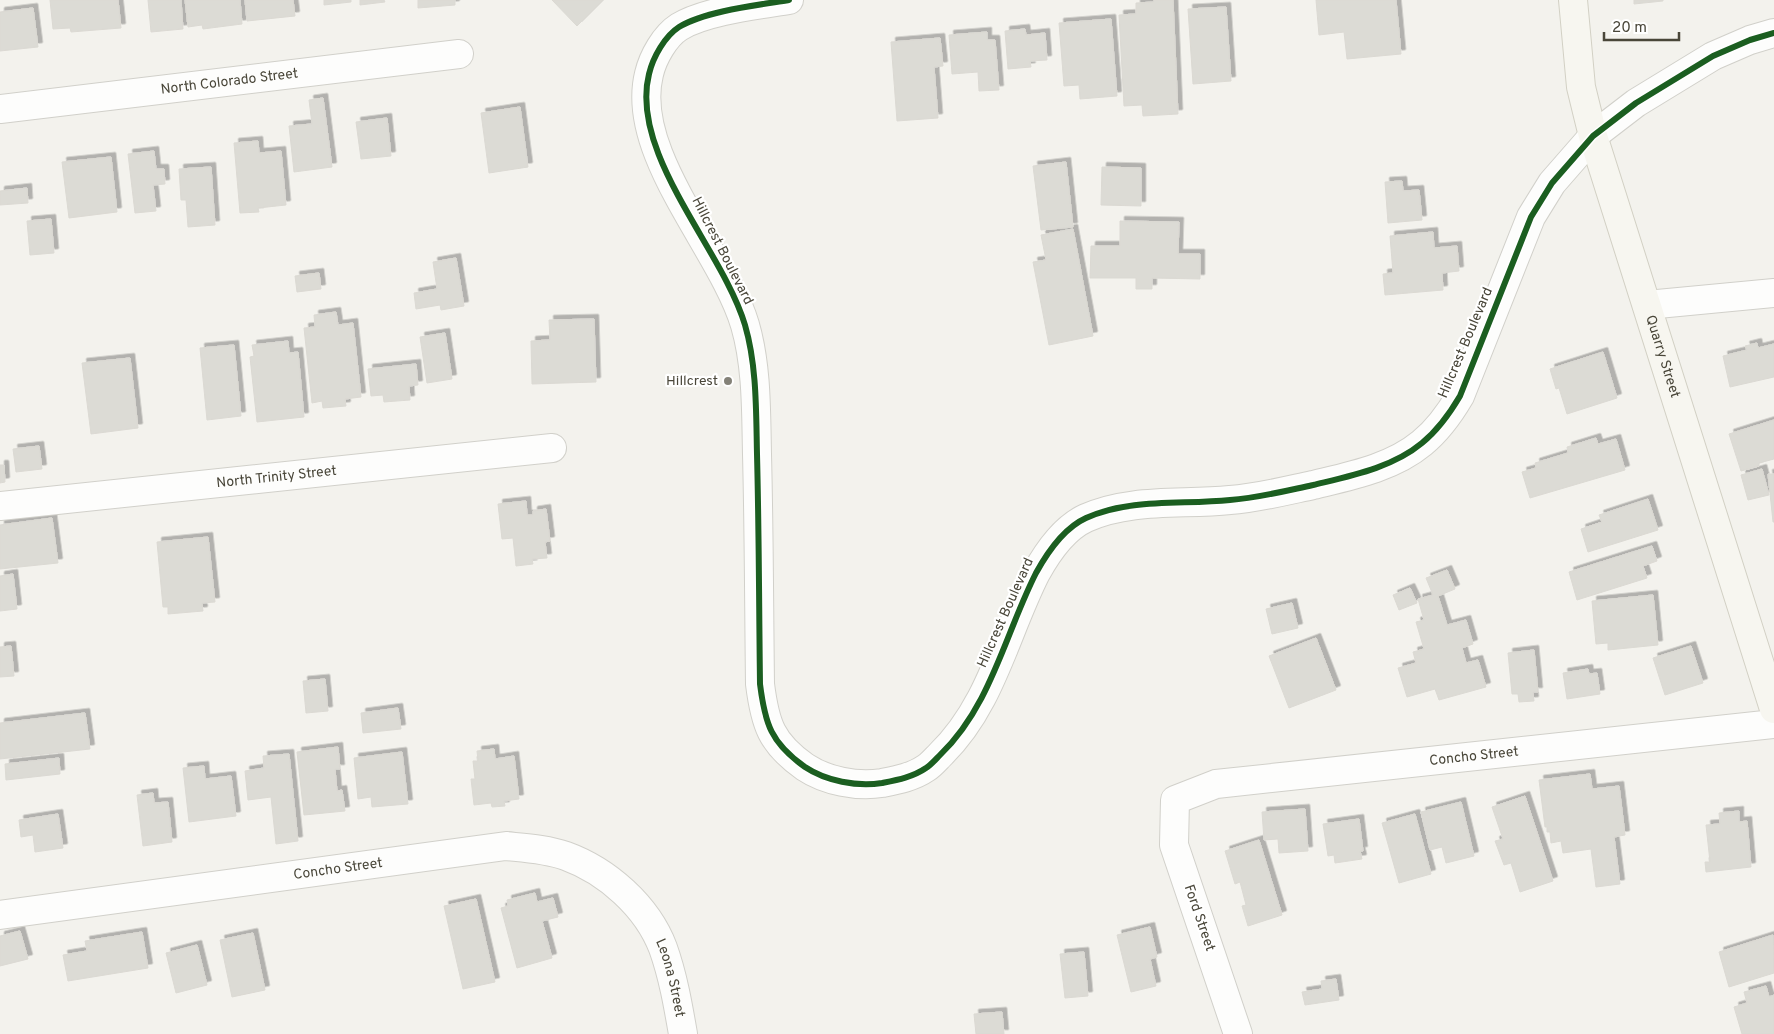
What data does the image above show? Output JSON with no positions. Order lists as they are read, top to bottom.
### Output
{
  "streets": {
    "street": [
      "North Colorado Street",
      "Hillcrest Boulevard",
      "Quarry Street",
      "North Trinity Street",
      "Concho Street",
      "Ford Street",
      "Leona Street"
    ]
  },
  "crossings": [
    ["Hillcrest Boulevard", "Quarry Street"],
    ["Concho Street", "Ford Street"],
    ["Concho Street", "Leona Street"]
  ],
  "places": ["Hillcrest"],
  "scale_bar": "20 m"
}
